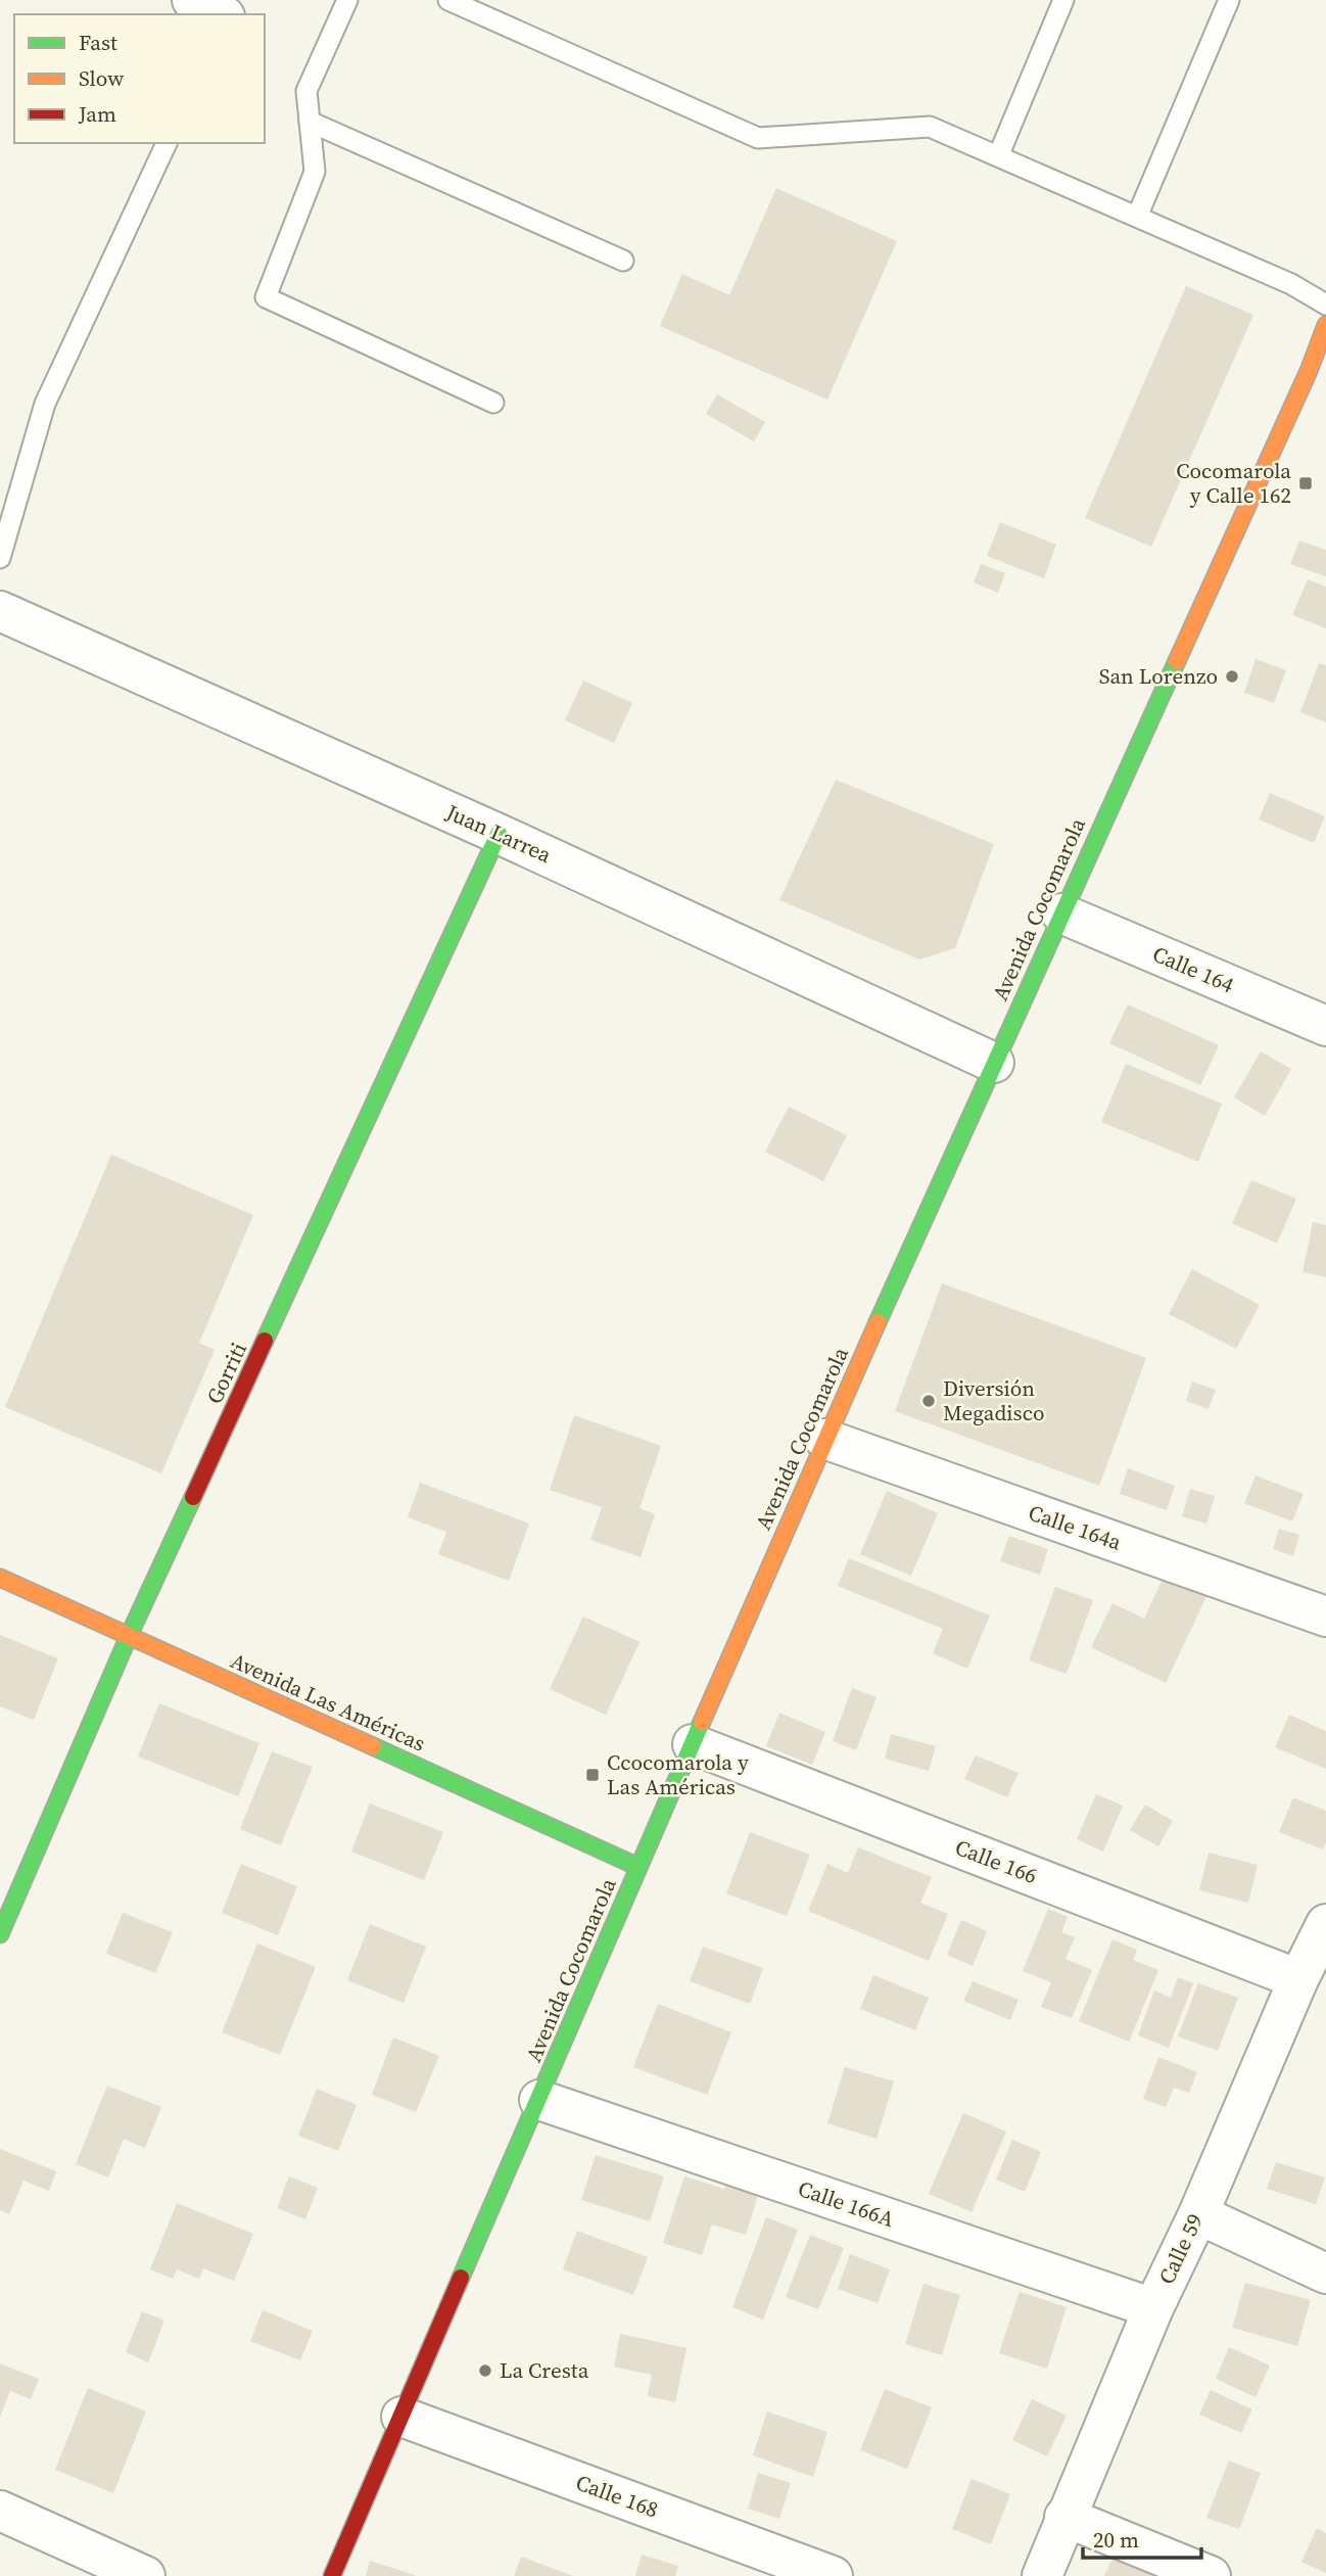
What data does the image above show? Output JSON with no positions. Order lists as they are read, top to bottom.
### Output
{
  "streets": {
    "main road": ["Avenida Cocomarola", "Gorriti", "Avenida Las Américas"],
    "street": [
      "Juan Larrea",
      "Calle 164",
      "Calle 164a",
      "Calle 166",
      "Calle 166A",
      "Calle 59",
      "Calle 168"
    ]
  },
  "crossings": [
    ["Juan Larrea", "Avenida Cocomarola"],
    ["Juan Larrea", "Gorriti"],
    ["Avenida Cocomarola", "Calle 164"],
    ["Avenida Cocomarola", "Calle 164a"],
    ["Avenida Cocomarola", "Avenida Las Américas"],
    ["Avenida Cocomarola", "Calle 166"],
    ["Avenida Cocomarola", "Calle 166A"],
    ["Avenida Cocomarola", "Calle 168"],
    ["Gorriti", "Avenida Las Américas"],
    ["Calle 166", "Calle 59"],
    ["Calle 166A", "Calle 59"]
  ],
  "places": {
    "transit": ["Cocomarola y Calle 162", "Ccocomarola y Las Américas"],
    "other": ["San Lorenzo", "Diversión Megadisco", "La Cresta"]
  },
  "legend": ["Fast", "Slow", "Jam"],
  "scale_bar": "20 m"
}
